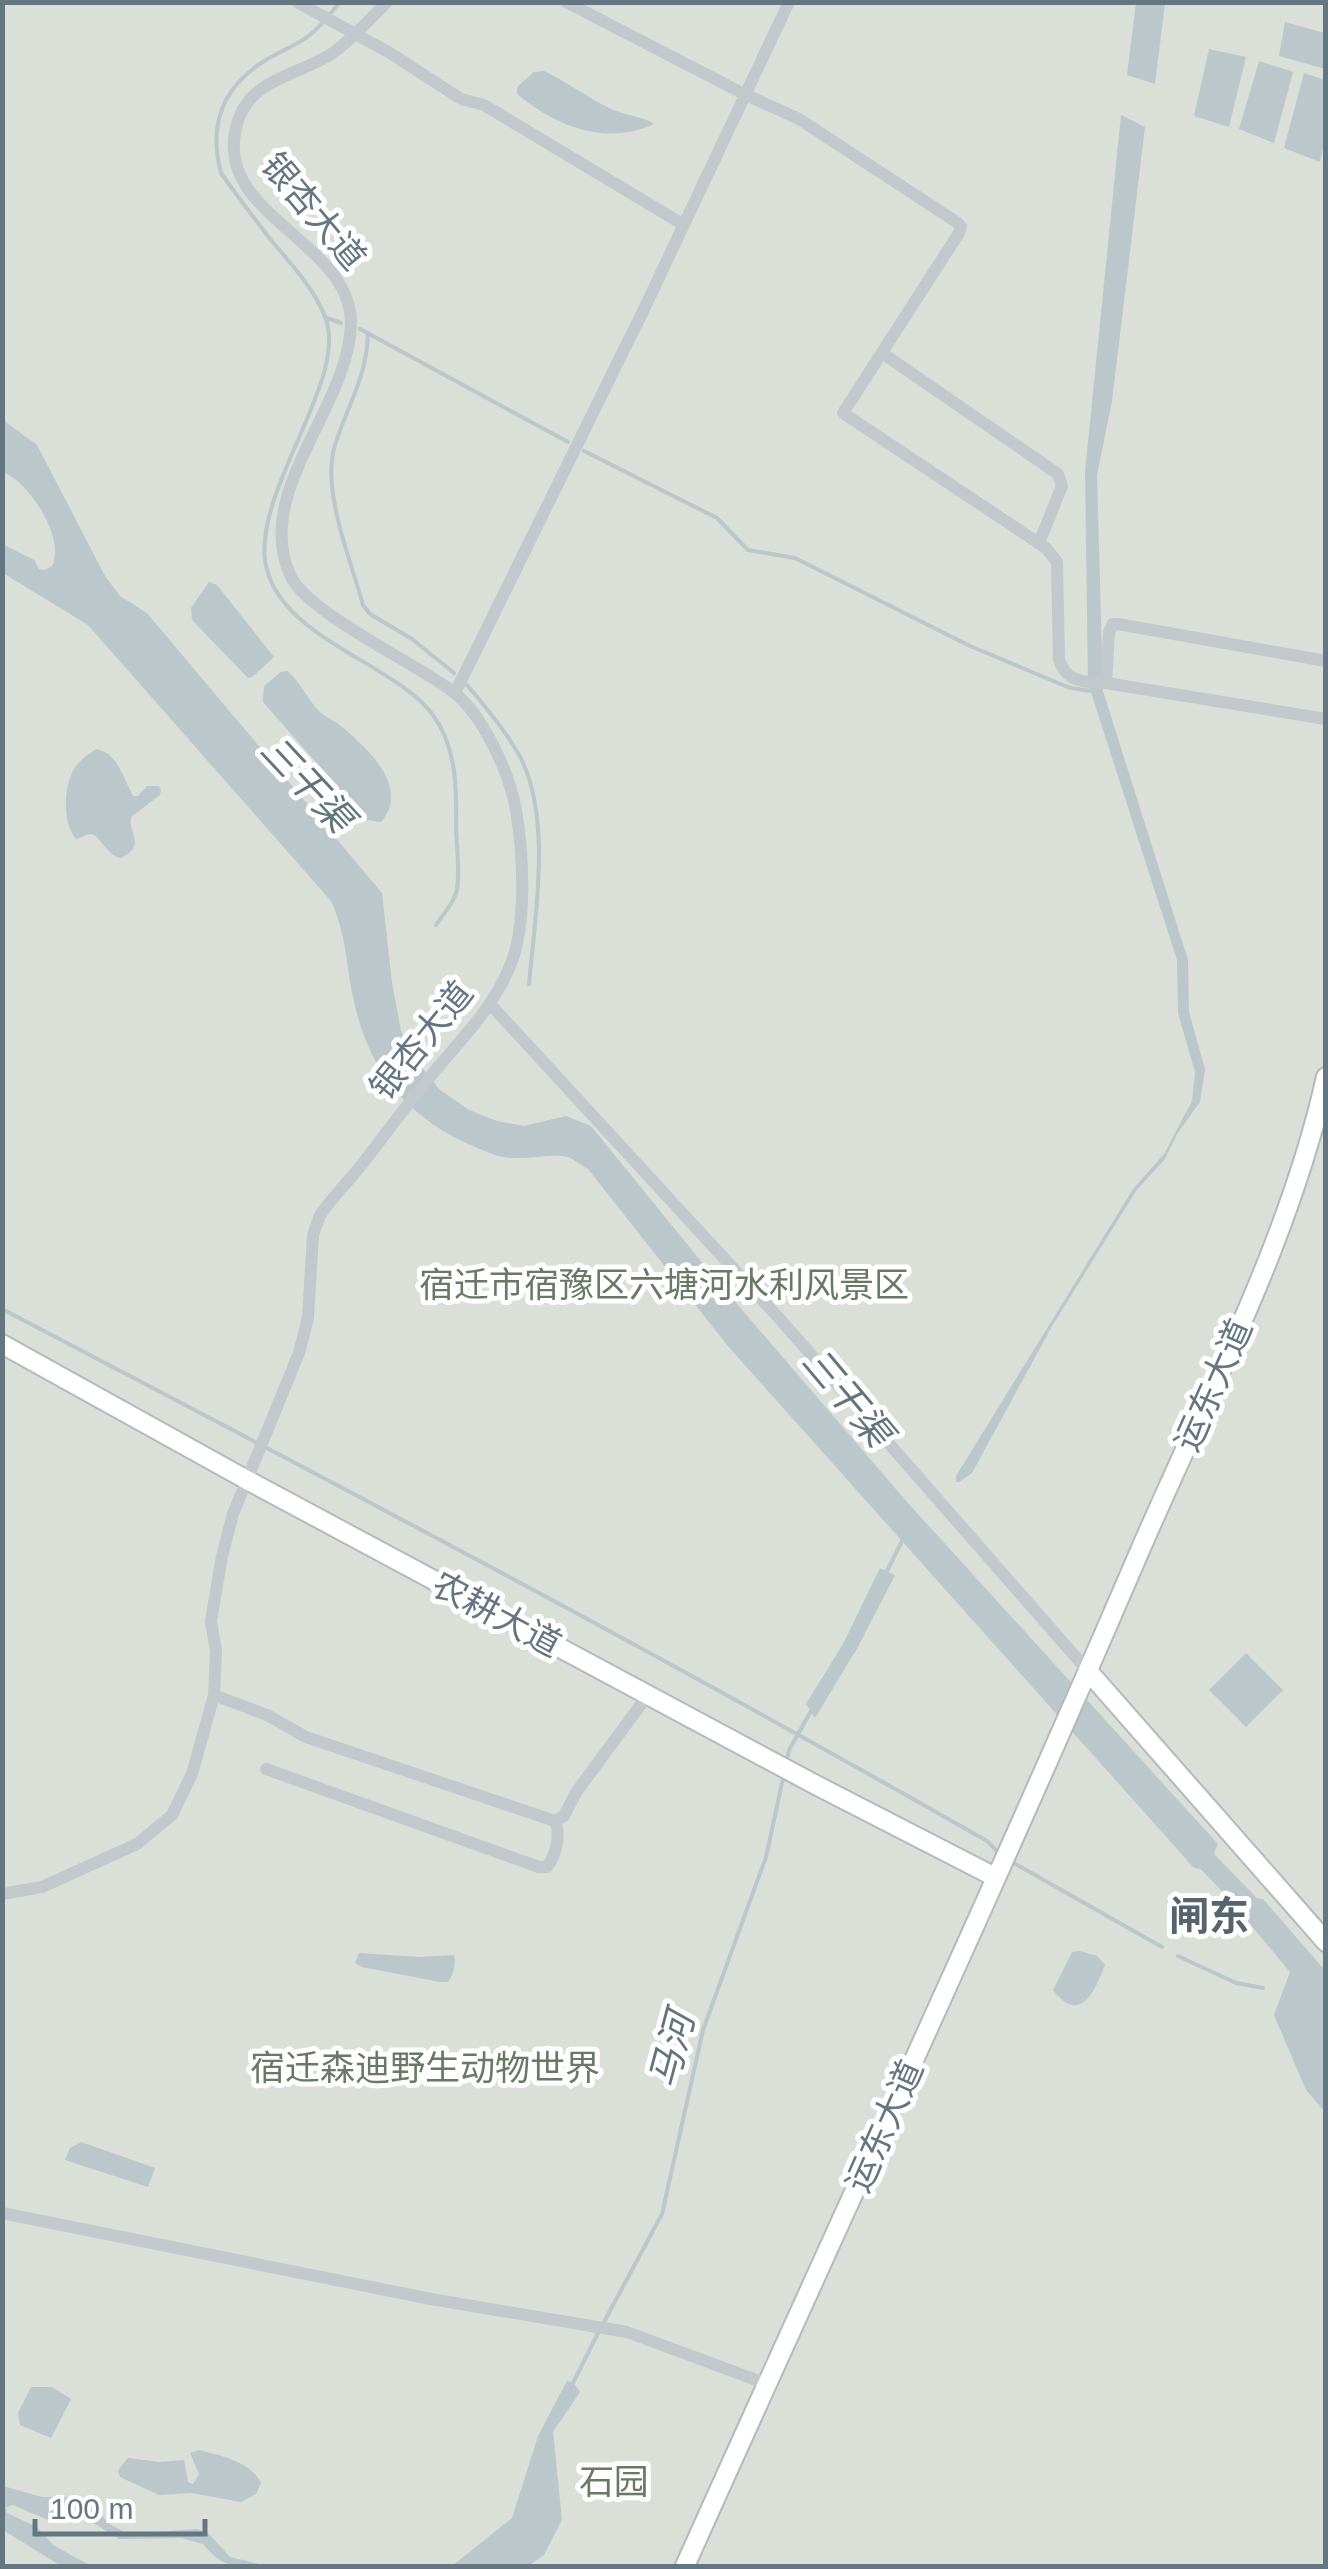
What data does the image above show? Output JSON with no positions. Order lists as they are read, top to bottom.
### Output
{
  "streets": {
    "main road": ["运东大道", "农耕大道"],
    "street": ["银杏大道"]
  },
  "crossings": [
    ["银杏大道", "农耕大道"],
    ["运东大道", "农耕大道"]
  ],
  "districts": ["闸东"],
  "water": ["三干渠", "马河"],
  "parks": ["宿迁市宿豫区六塘河水利风景区", "宿迁森迪野生动物世界", "石园"],
  "scale_bar": "100 m"
}
